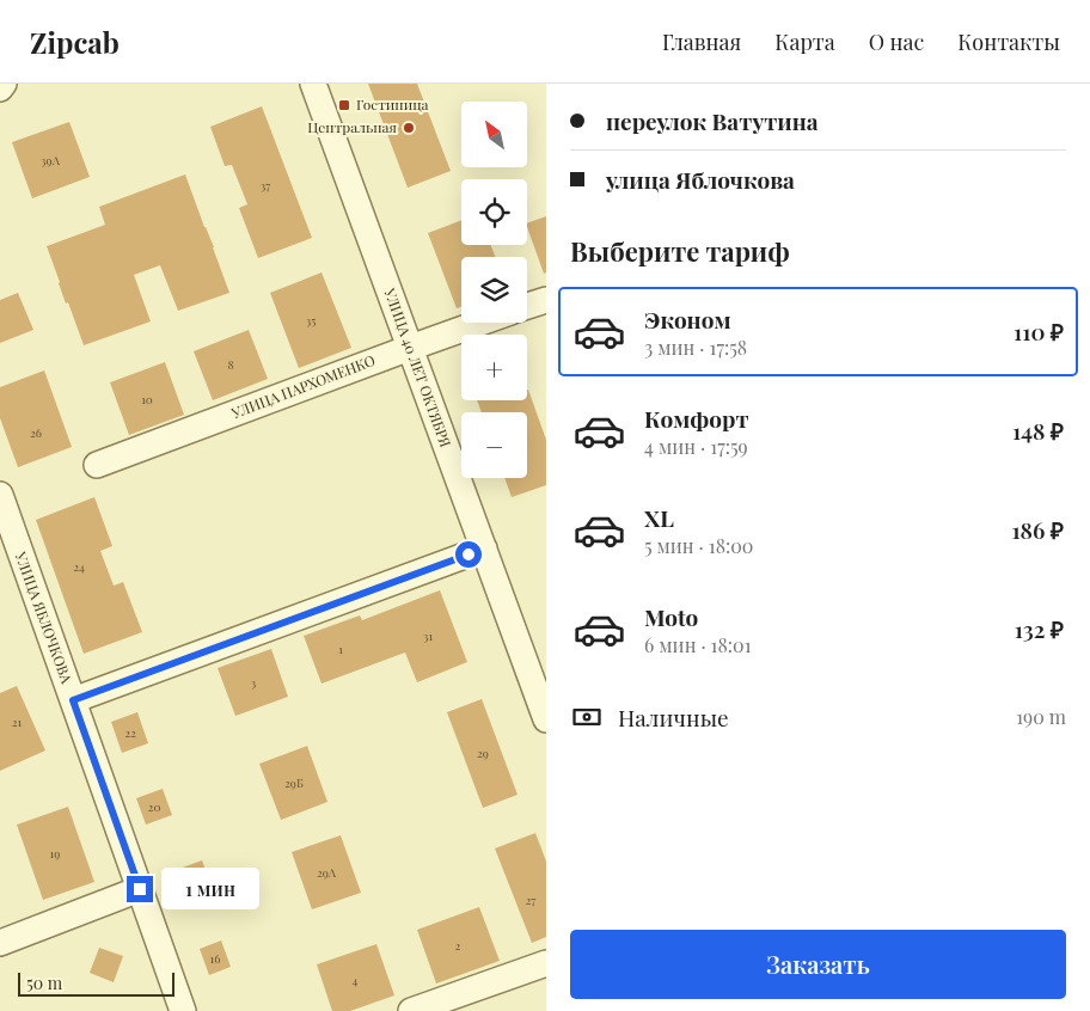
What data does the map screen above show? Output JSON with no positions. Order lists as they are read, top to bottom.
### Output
{
  "streets": {
    "street": ["УЛИЦА 40 ЛЕТ ОКТЯБРЯ", "УЛИЦА ПАРХОМЕНКО", "УЛИЦА ЯБЛОЧКОВА"]
  },
  "crossings": [
    ["УЛИЦА 40 ЛЕТ ОКТЯБРЯ", "УЛИЦА ПАРХОМЕНКО"]
  ],
  "places": {
    "transit": ["Гостиница"],
    "other": ["Центральная"]
  },
  "house_numbers": [
    "39А",
    "37",
    "35",
    "8",
    "10",
    "26",
    "24",
    "31",
    "1",
    "3",
    "21",
    "22",
    "29",
    "29Б",
    "20",
    "19",
    "29А",
    "27",
    "2",
    "16",
    "4"
  ],
  "scale_bar": "50 m",
  "north": "top left",
  "page": {
    "header": "Zipcab",
    "nav": [
      "Главная",
      "Карта",
      "О нас",
      "Контакты"
    ],
    "banner": ["переулок Ватутина", "улица Яблочкова"],
    "map_buttons": ["+", "−"],
    "heading": "Выберите тариф",
    "list": [
      {
        "name": "Эконом",
        "note": "3 мин · 17:58",
        "value": "110 ₽"
      },
      {
        "name": "Комфорт",
        "note": "4 мин · 17:59",
        "value": "148 ₽"
      },
      {
        "name": "XL",
        "note": "5 мин · 18:00",
        "value": "186 ₽"
      },
      {
        "name": "Moto",
        "note": "6 мин · 18:01",
        "value": "132 ₽"
      }
    ],
    "pay": ["Наличные", "190 m"],
    "bubble": "1 мин",
    "buttons": "Заказать",
    "scale": "50 m"
  }
}
